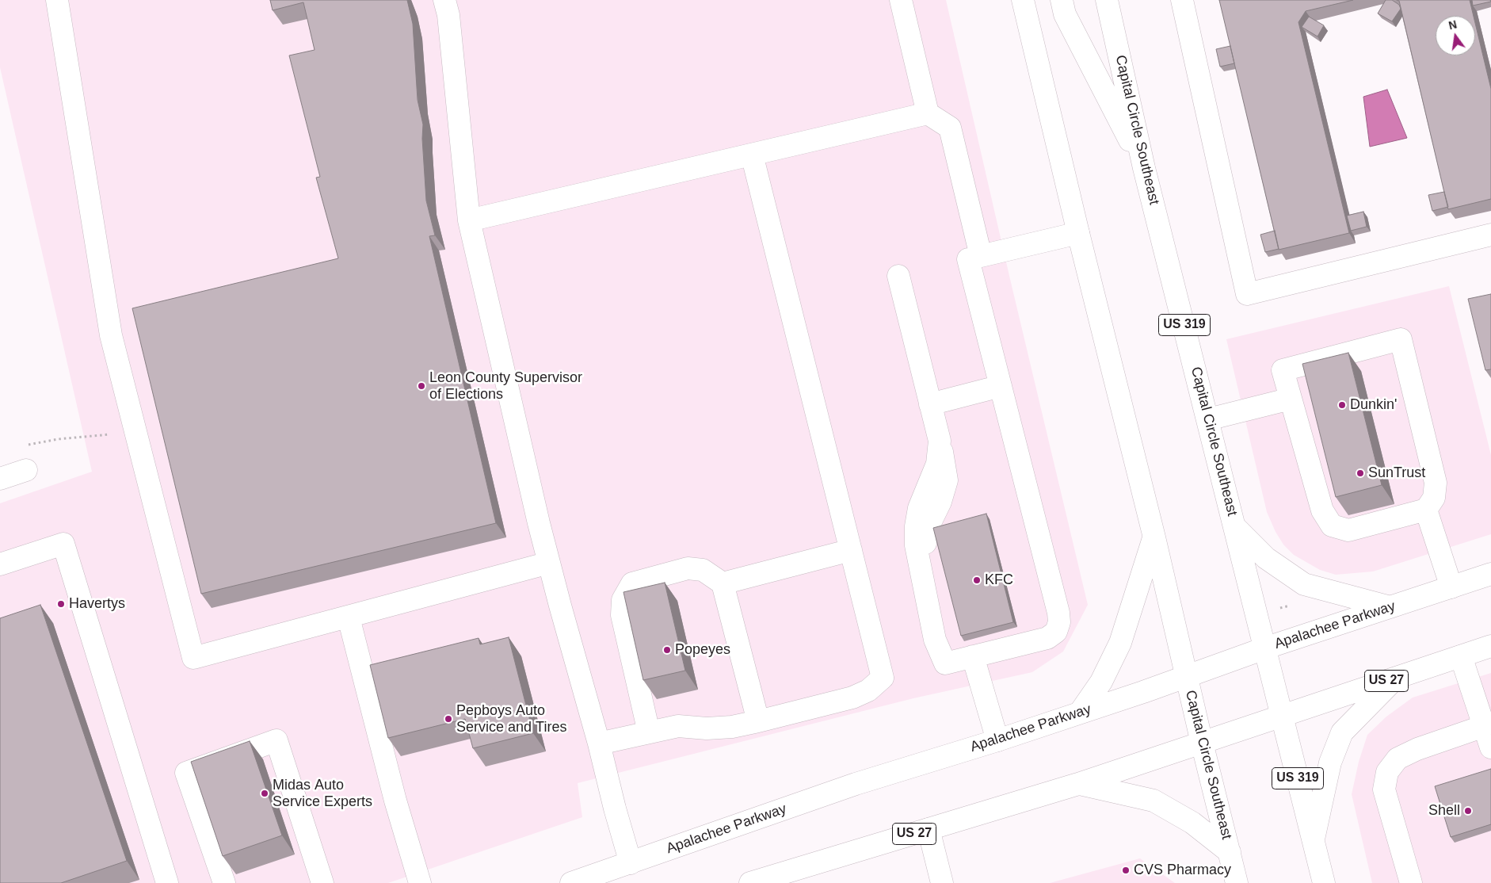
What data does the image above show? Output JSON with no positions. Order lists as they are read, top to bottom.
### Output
{
  "streets": {
    "main road": [
      "Capital Circle Southeast",
      "US 319",
      "Apalachee Parkway",
      "US 27"
    ]
  },
  "crossings": [
    ["Capital Circle Southeast", "Apalachee Parkway"],
    ["Capital Circle Southeast", "US 27"]
  ],
  "places": [
    "Leon County Supervisor of Elections",
    "Dunkin'",
    "SunTrust",
    "KFC",
    "Havertys",
    "Popeyes",
    "Pepboys Auto Service and Tires",
    "Midas Auto Service Experts",
    "Shell",
    "CVS Pharmacy"
  ],
  "north": "top"
}
